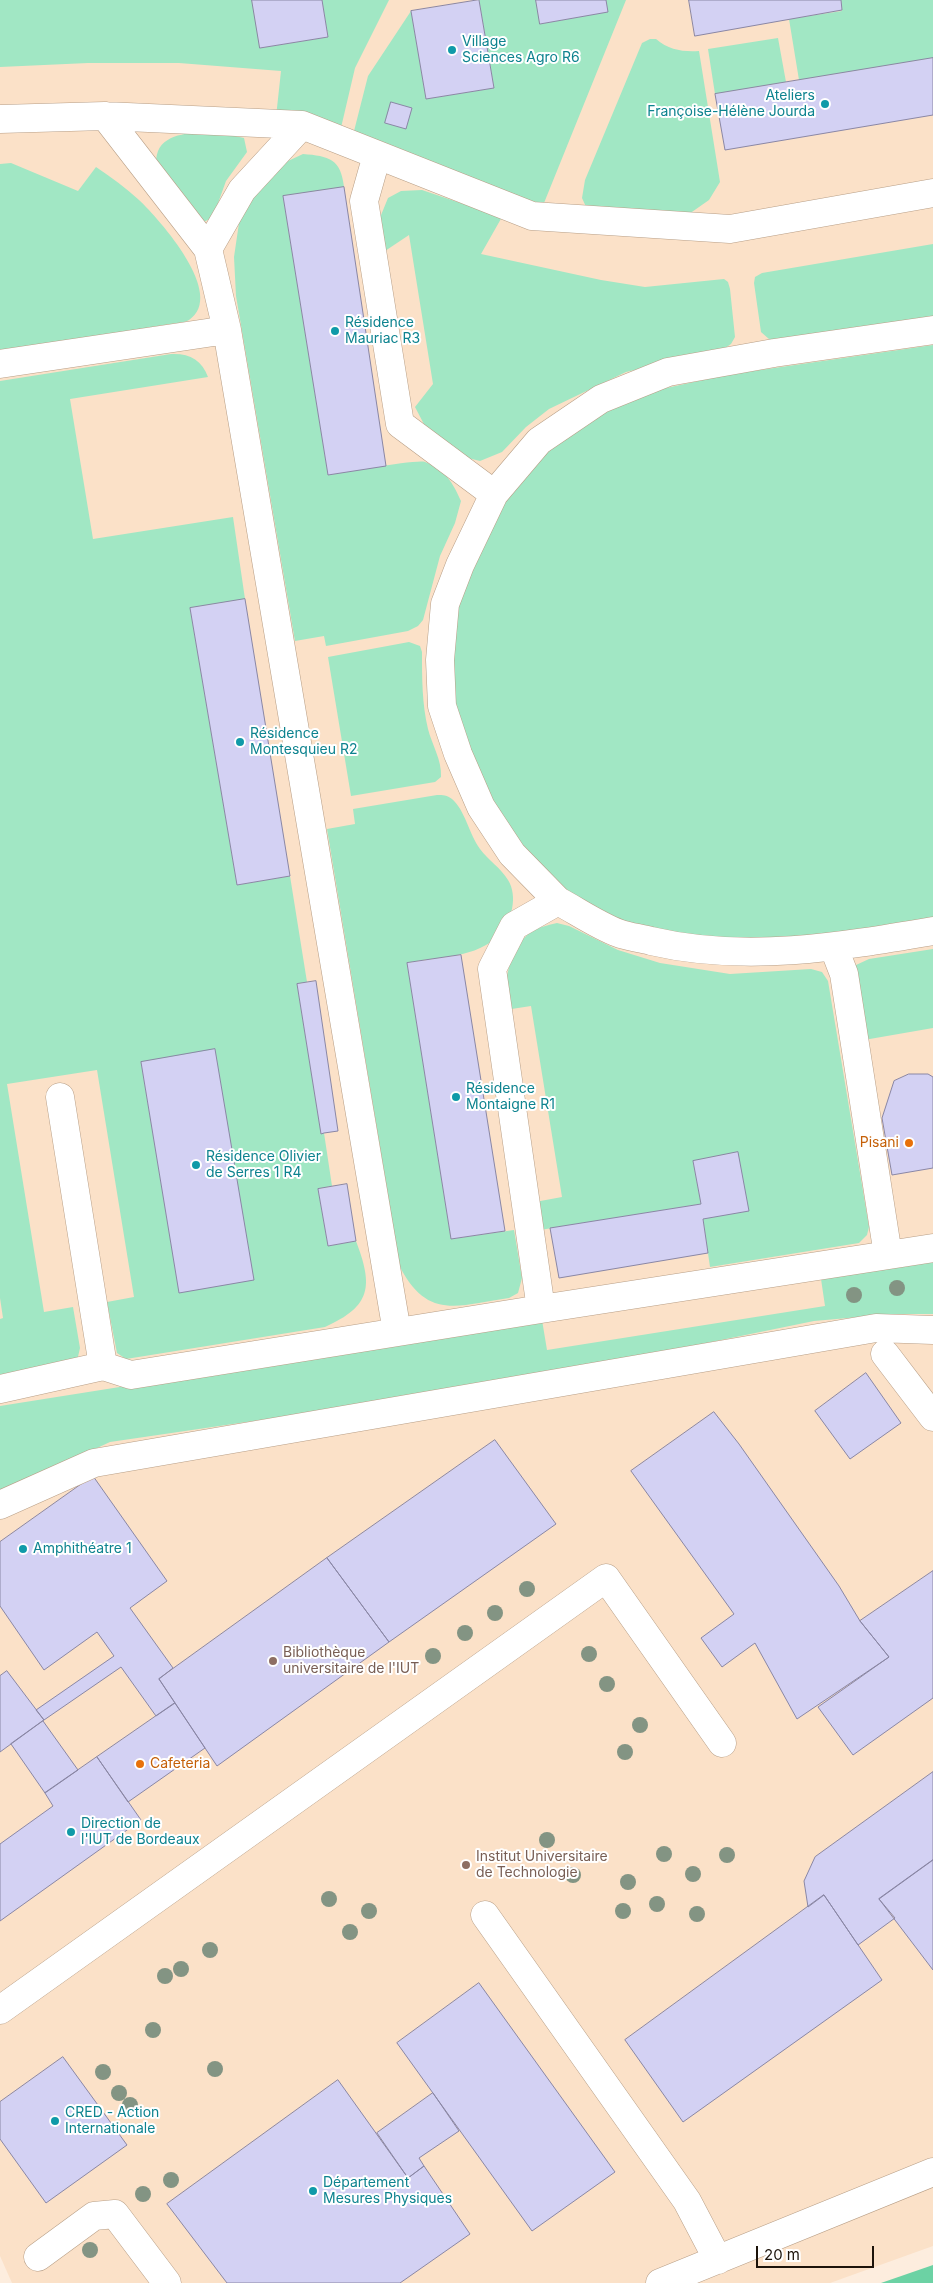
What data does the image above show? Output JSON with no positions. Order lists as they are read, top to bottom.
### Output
{
  "places": [
    "Village Sciences Agro R6",
    "Ateliers Françoise-Hélène Jourda",
    "Résidence Mauriac R3",
    "Résidence Montesquieu R2",
    "Résidence Montaigne R1",
    "Pisani",
    "Résidence Olivier de Serres 1 R4",
    "Amphithéatre 1",
    "Bibliothèque universitaire de l'IUT",
    "Cafeteria",
    "Direction de l'IUT de Bordeaux",
    "Institut Universitaire de Technologie",
    "CRED - Action Internationale",
    "Département Mesures Physiques"
  ],
  "scale_bar": "20 m"
}
